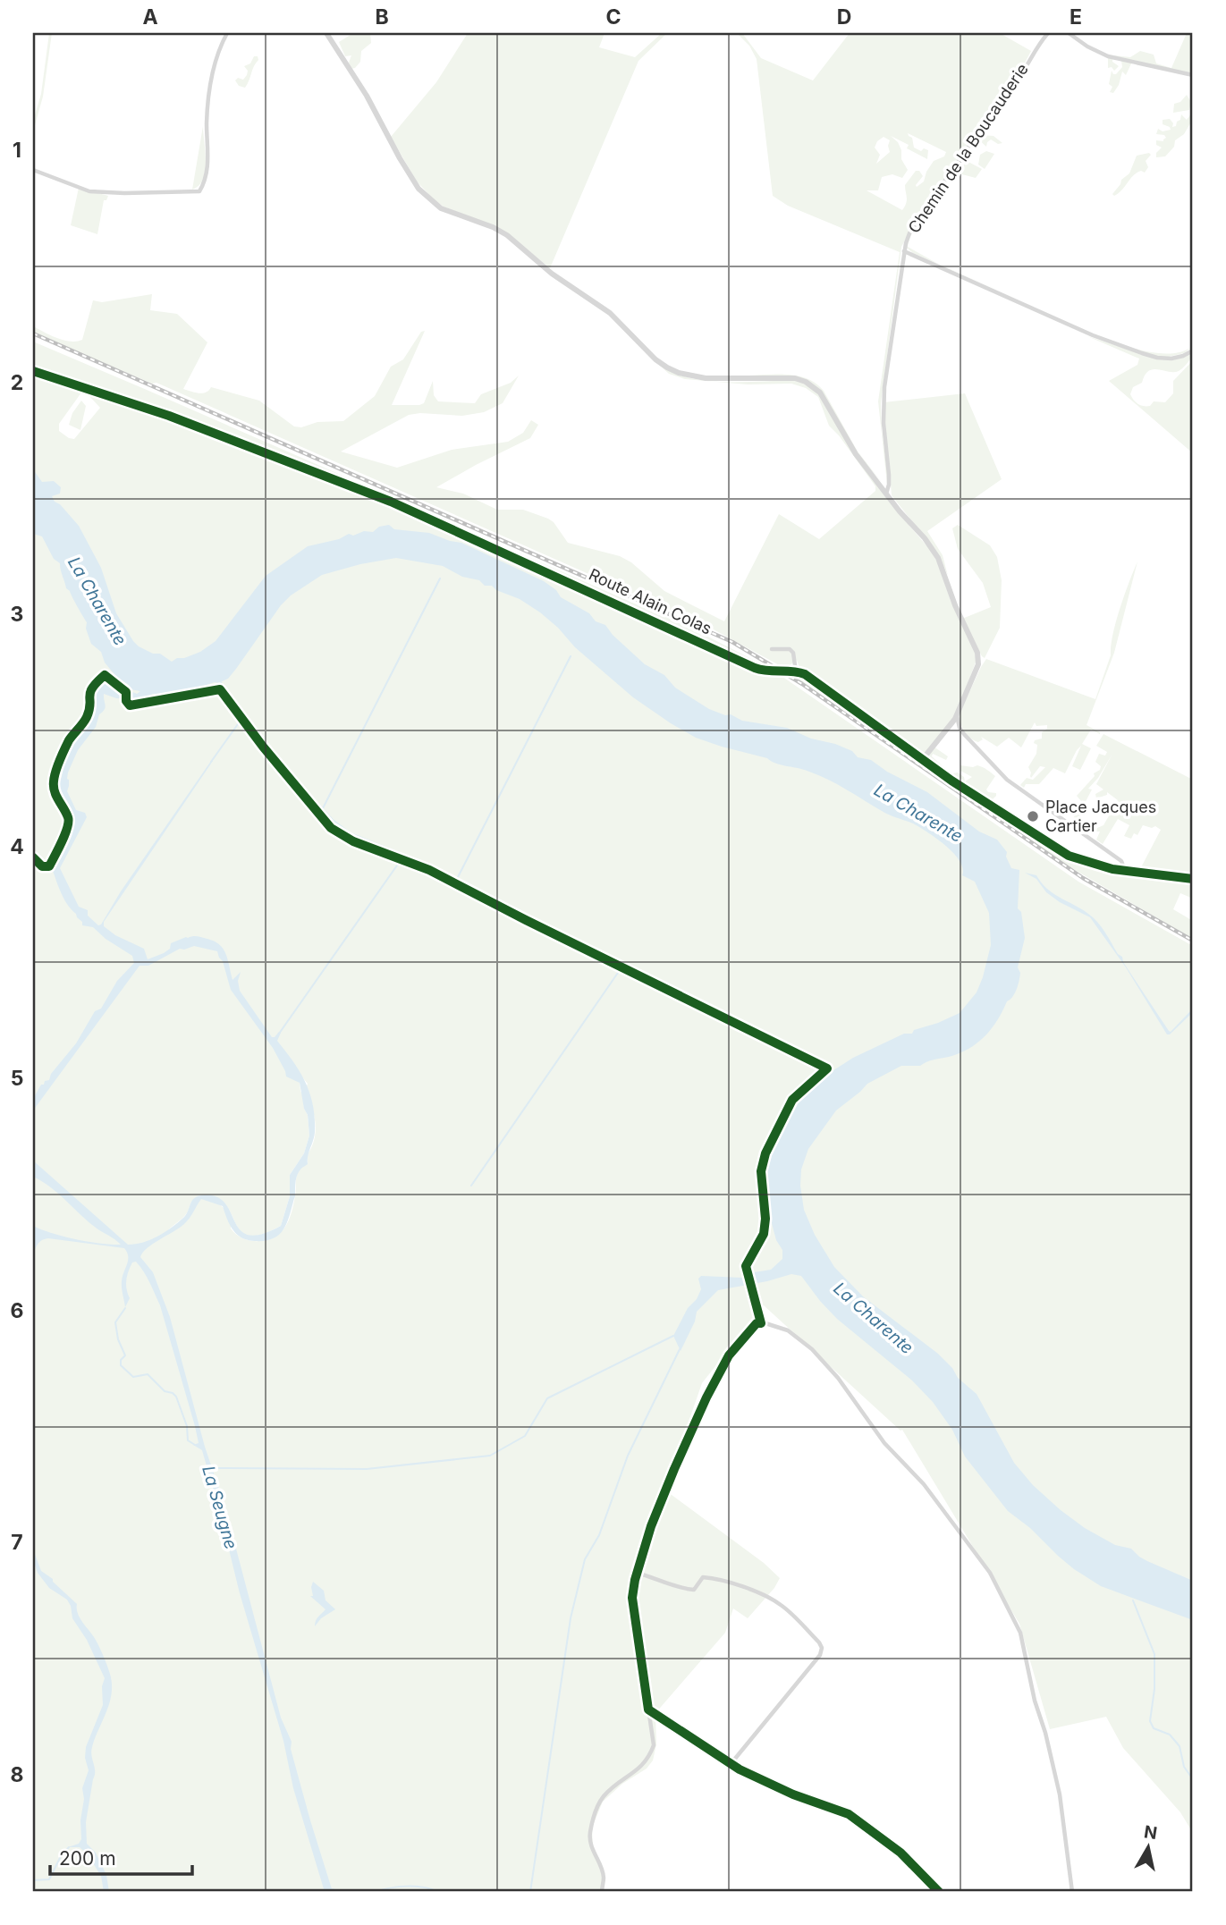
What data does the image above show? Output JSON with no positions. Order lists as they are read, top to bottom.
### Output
{
  "streets": {
    "street": ["Chemin de la Boucauderie", "Route Alain Colas"]
  },
  "water": ["La Charente", "La Seugne"],
  "places": ["Place Jacques Cartier"],
  "scale_bar": "200 m",
  "north": "top",
  "grid": {
    "columns": [
      "A",
      "B",
      "C",
      "D",
      "E"
    ],
    "rows": [
      "1",
      "2",
      "3",
      "4",
      "5",
      "6",
      "7",
      "8"
    ]
  }
}
